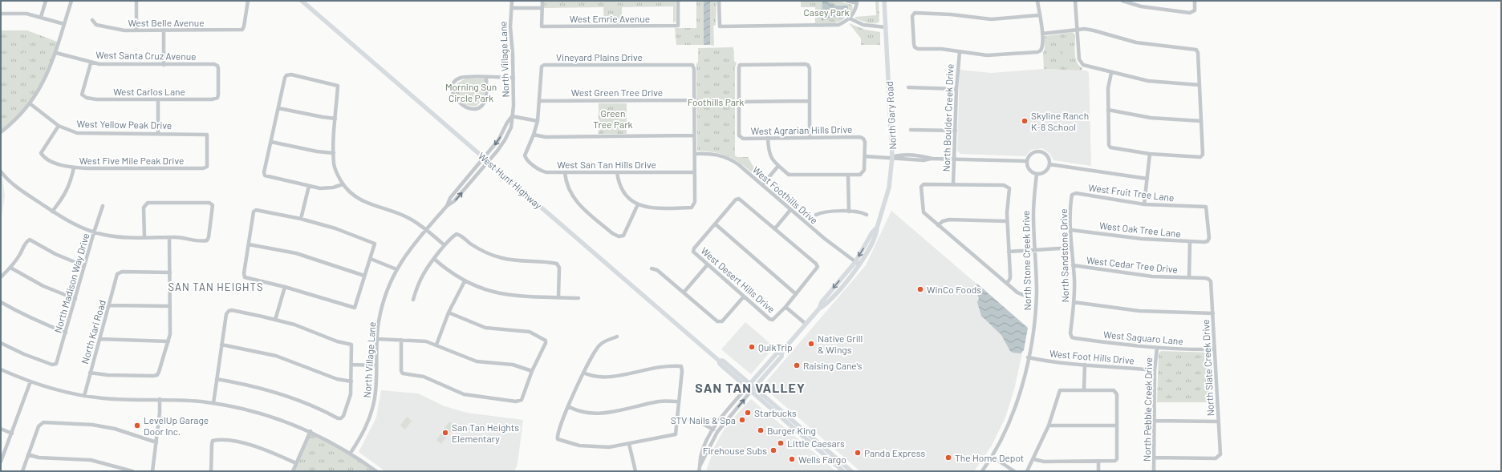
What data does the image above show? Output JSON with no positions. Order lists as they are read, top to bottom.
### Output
{
  "streets": {
    "main road": ["North Gary Road", "West Hunt Highway"],
    "street": [
      "West Emrie Avenue",
      "West Belle Avenue",
      "West Santa Cruz Avenue",
      "Vineyard Plains Drive",
      "North Village Lane",
      "West Carlos Lane",
      "West Green Tree Drive",
      "North Boulder Creek Drive",
      "West Yellow Peak Drive",
      "West Agrarian Hills Drive",
      "West Five Mile Peak Drive",
      "West San Tan Hills Drive",
      "West Fruit Tree Lane",
      "West Foothills Drive",
      "West Oak Tree Lane",
      "North Sandstone Drive",
      "North Stone Creek Drive",
      "West Cedar Tree Drive",
      "West Desert Hills Drive",
      "North Madison Way Drive",
      "North Kari Road",
      "West Saguaro Lane",
      "West Foot Hills Drive",
      "North Slate Creek Drive",
      "North Pebble Creek Drive"
    ]
  },
  "crossings": [
    ["West Santa Cruz Avenue", "West Carlos Lane"],
    ["Vineyard Plains Drive", "West Green Tree Drive"],
    ["North Village Lane", "West Hunt Highway"],
    ["North Gary Road", "West Hunt Highway"],
    ["North Gary Road", "West Foothills Drive"],
    ["West Yellow Peak Drive", "West Five Mile Peak Drive"],
    ["West Fruit Tree Lane", "West Oak Tree Lane"],
    ["West Fruit Tree Lane", "North Sandstone Drive"],
    ["West Oak Tree Lane", "North Sandstone Drive"],
    ["North Sandstone Drive", "West Cedar Tree Drive"],
    ["North Sandstone Drive", "West Saguaro Lane"],
    ["North Stone Creek Drive", "West Foot Hills Drive"],
    ["West Cedar Tree Drive", "North Slate Creek Drive"],
    ["West Saguaro Lane", "North Slate Creek Drive"],
    ["West Saguaro Lane", "North Pebble Creek Drive"],
    ["West Foot Hills Drive", "North Pebble Creek Drive"],
    ["North Slate Creek Drive", "North Pebble Creek Drive"]
  ],
  "districts": ["SAN TAN HEIGHTS", "SAN TAN VALLEY"],
  "parks": [
    "Casey Park",
    "Morning Sun Circle Park",
    "Foothills Park",
    "Green Tree Park"
  ],
  "places": [
    "Skyline Ranch K-8 School",
    "WinCo Foods",
    "Native Grill & Wings",
    "QuikTrip",
    "Raising Cane's",
    "Starbucks",
    "STV Nails & Spa",
    "LevelUp Garage Door Inc.",
    "Burger King",
    "San Tan Heights Elementary",
    "Little Caesars",
    "Firehouse Subs",
    "Panda Express",
    "The Home Depot",
    "Wells Fargo"
  ]
}
